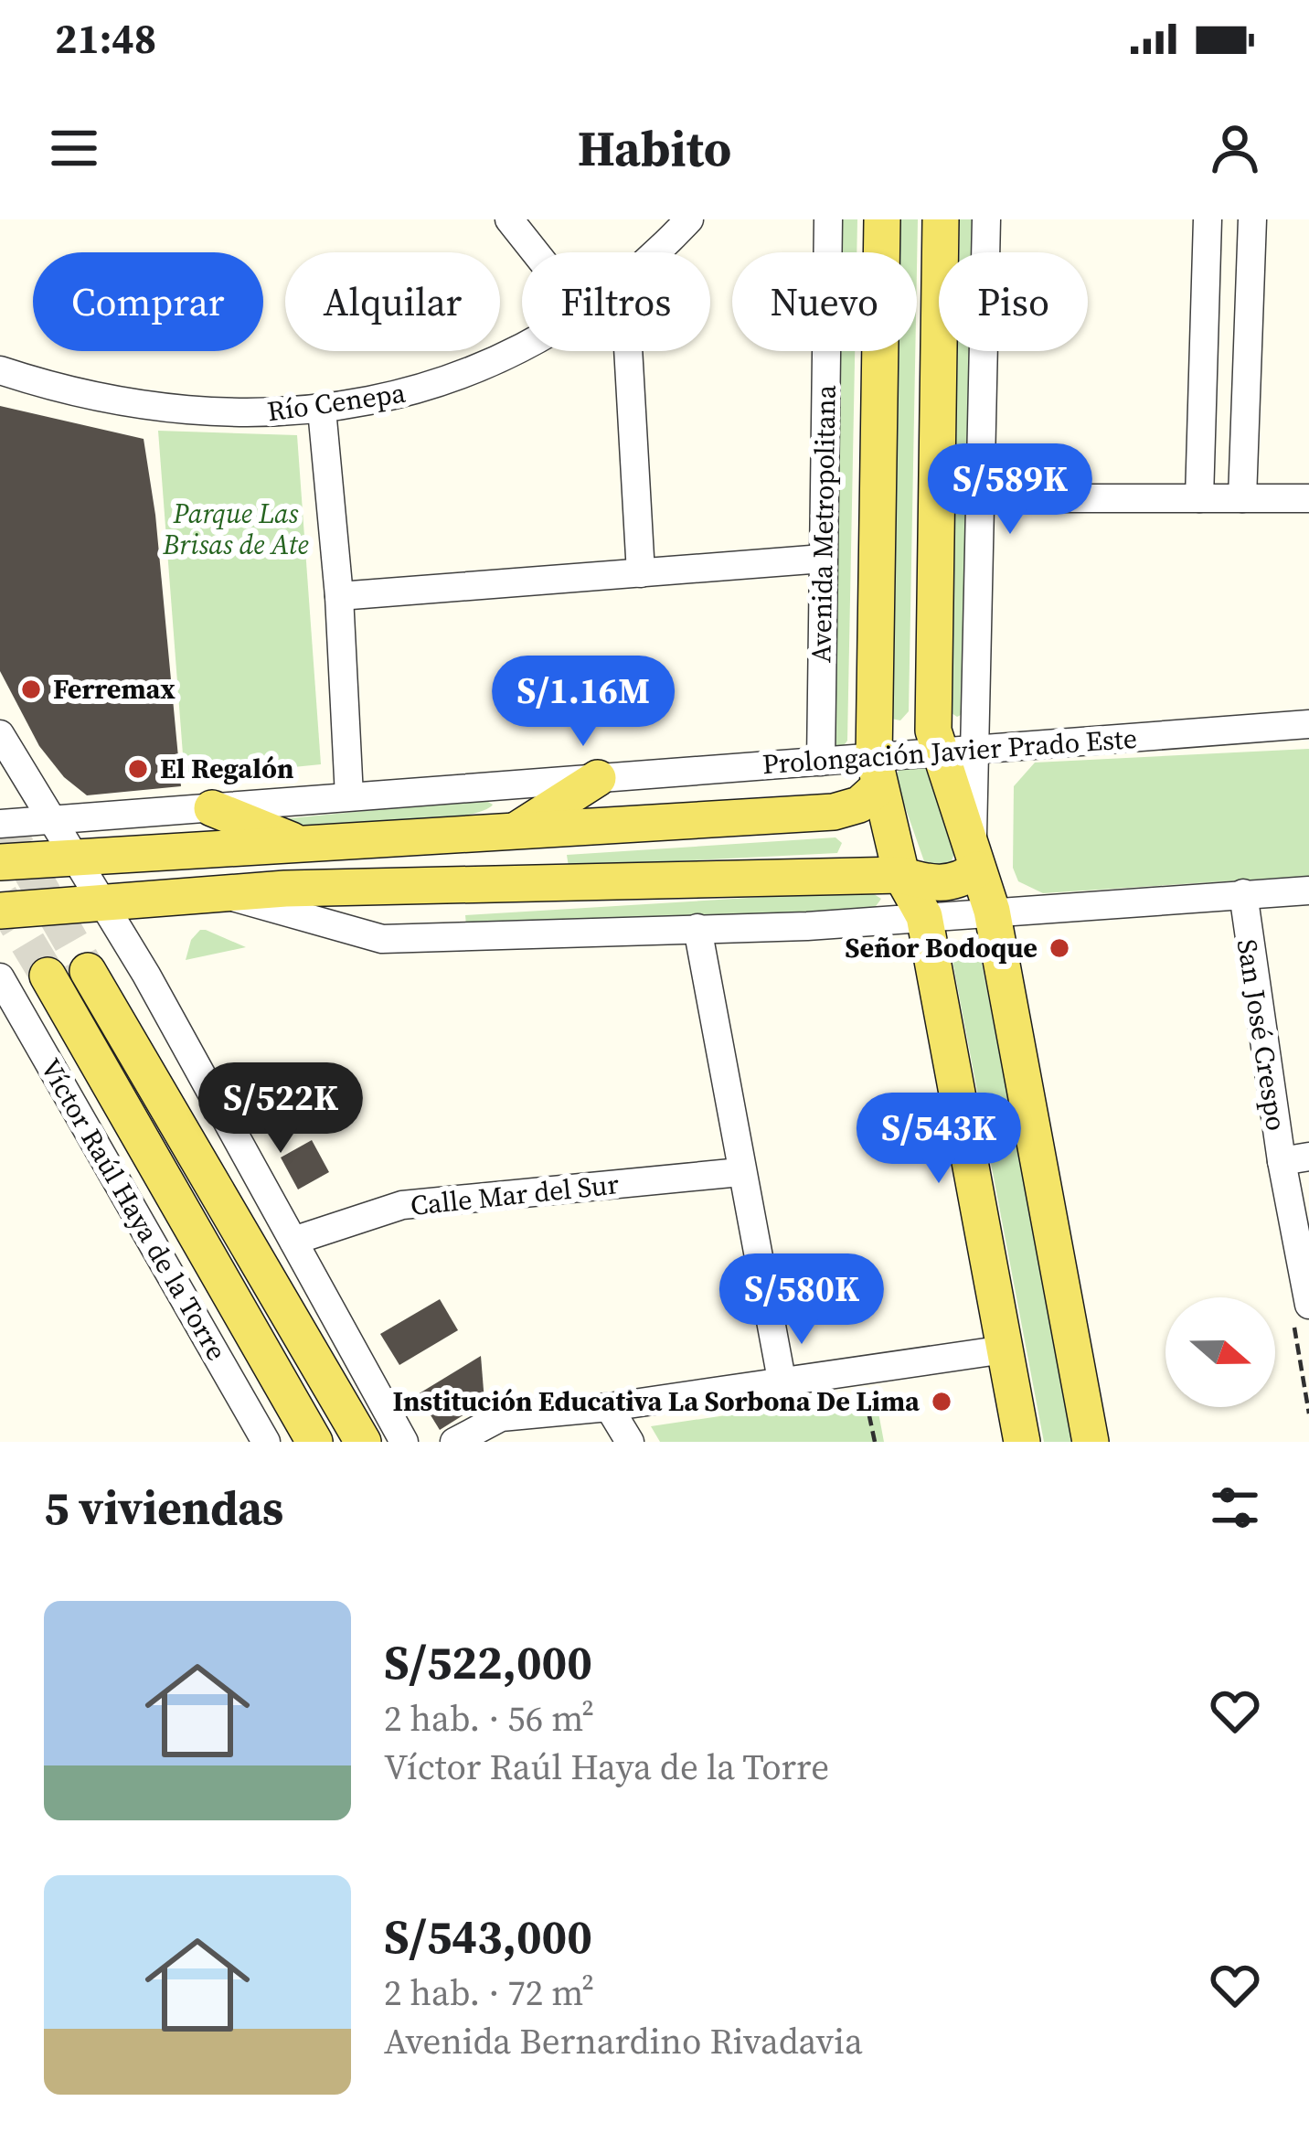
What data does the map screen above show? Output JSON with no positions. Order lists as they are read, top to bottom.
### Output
{
  "streets": {
    "main road": ["Avenida Metropolitana", "Prolongación Javier Prado Este"],
    "street": [
      "Río Cenepa",
      "San José Crespo",
      "Calle Mar del Sur",
      "Víctor Raúl Haya de la Torre"
    ]
  },
  "crossings": [
    ["Avenida Metropolitana", "Prolongación Javier Prado Este"]
  ],
  "parks": ["Parque Las Brisas de Ate"],
  "places": [
    "Ferremax",
    "El Regalón",
    "Señor Bodoque",
    "Institución Educativa La Sorbona De Lima"
  ],
  "north": "right",
  "page": {
    "status": "21:48",
    "header": "Habito",
    "chip": [
      "Comprar",
      "Alquilar",
      "Filtros",
      "Nuevo",
      "Piso"
    ],
    "price": [
      "S/589K",
      "S/1.16M",
      "S/522K",
      "S/543K",
      "S/580K"
    ],
    "heading": "5 viviendas",
    "list": [
      {
        "name": "S/522,000",
        "note": "2 hab. · 56 m² · Víctor Raúl Haya de la Torre"
      },
      {
        "name": "S/543,000",
        "note": "2 hab. · 72 m² · Avenida Bernardino Rivadavia"
      }
    ]
  }
}
